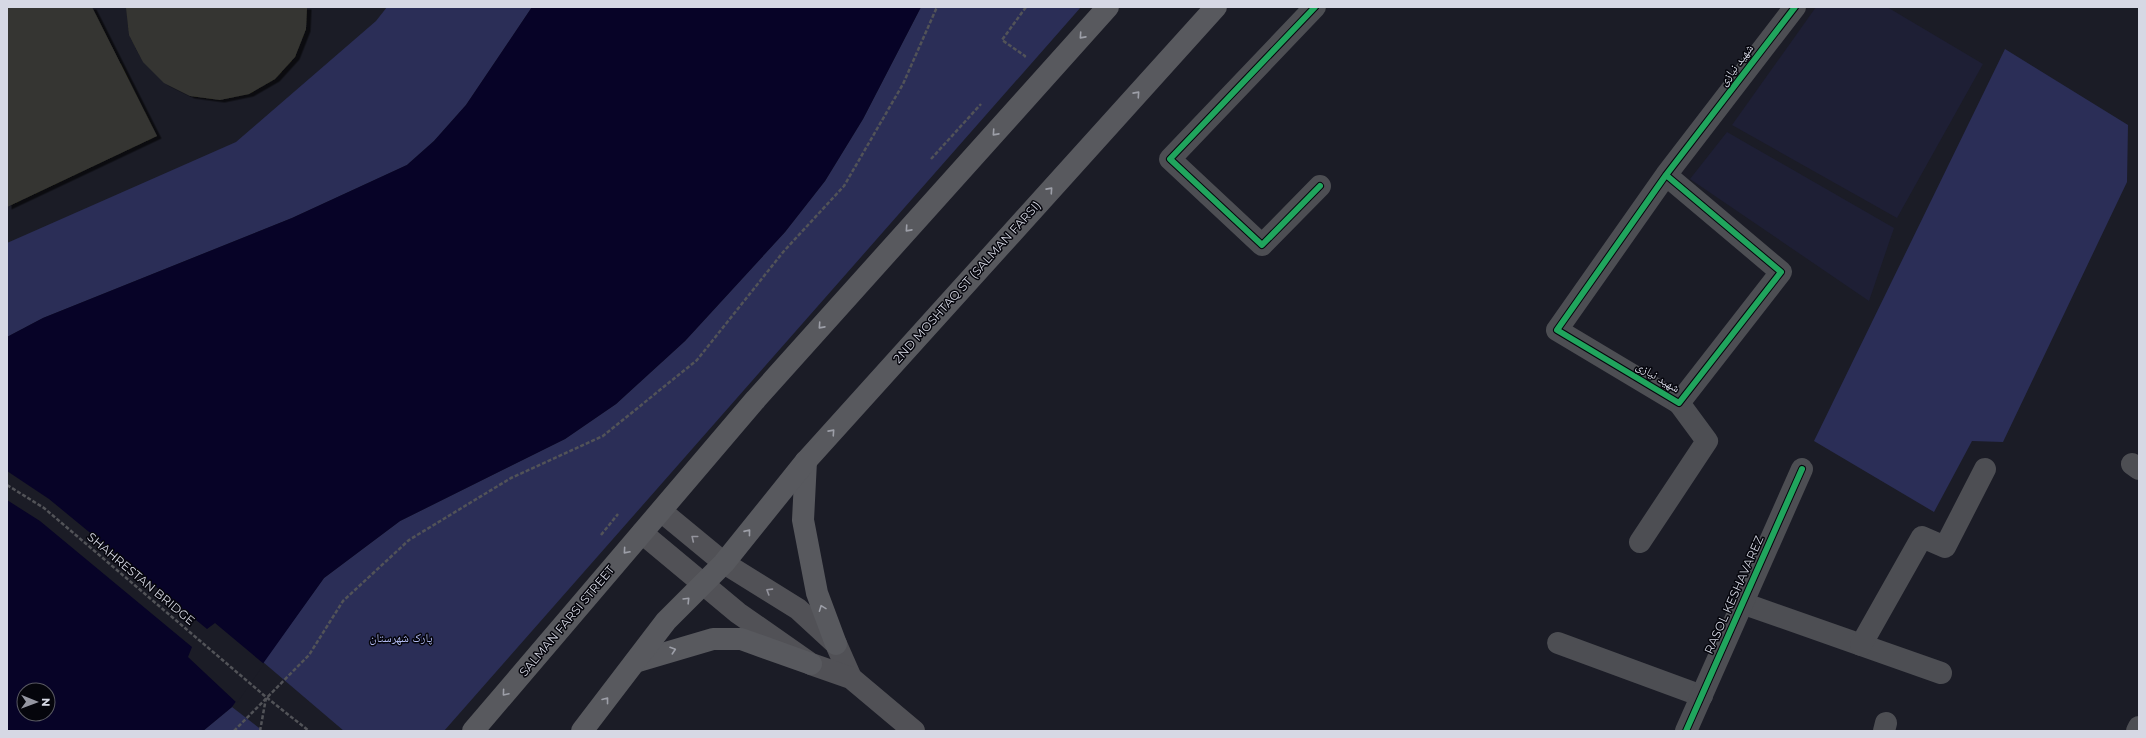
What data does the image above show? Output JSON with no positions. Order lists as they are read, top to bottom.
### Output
{
  "streets": {
    "main road": ["2ND MOSHTAQ ST (SALMAN FARSI)", "SALMAN FARSI STREET"],
    "street": ["شهید نیازی", "RASOL KESHAVAREZ"],
    "path": ["SHAHRESTAN BRIDGE"]
  },
  "parks": ["پارک شهرستان"],
  "north": "right"
}
